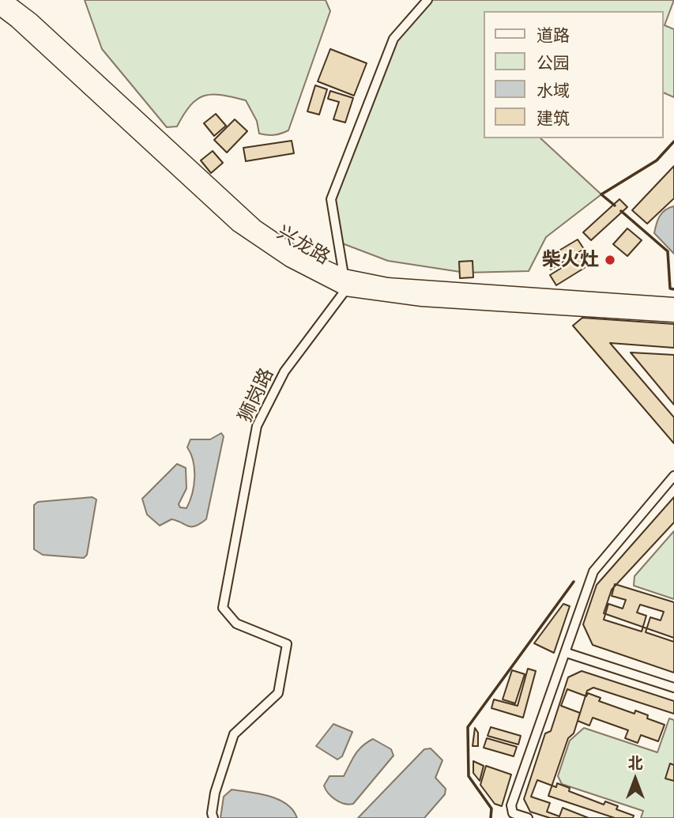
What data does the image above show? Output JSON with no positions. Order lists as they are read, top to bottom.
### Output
{
  "streets": {
    "main road": ["兴龙路"],
    "street": ["狮岗路"]
  },
  "crossings": [
    ["兴龙路", "狮岗路"]
  ],
  "places": ["柴火灶"],
  "legend": [
    "道路",
    "公园",
    "水域",
    "建筑"
  ],
  "north": "top"
}
